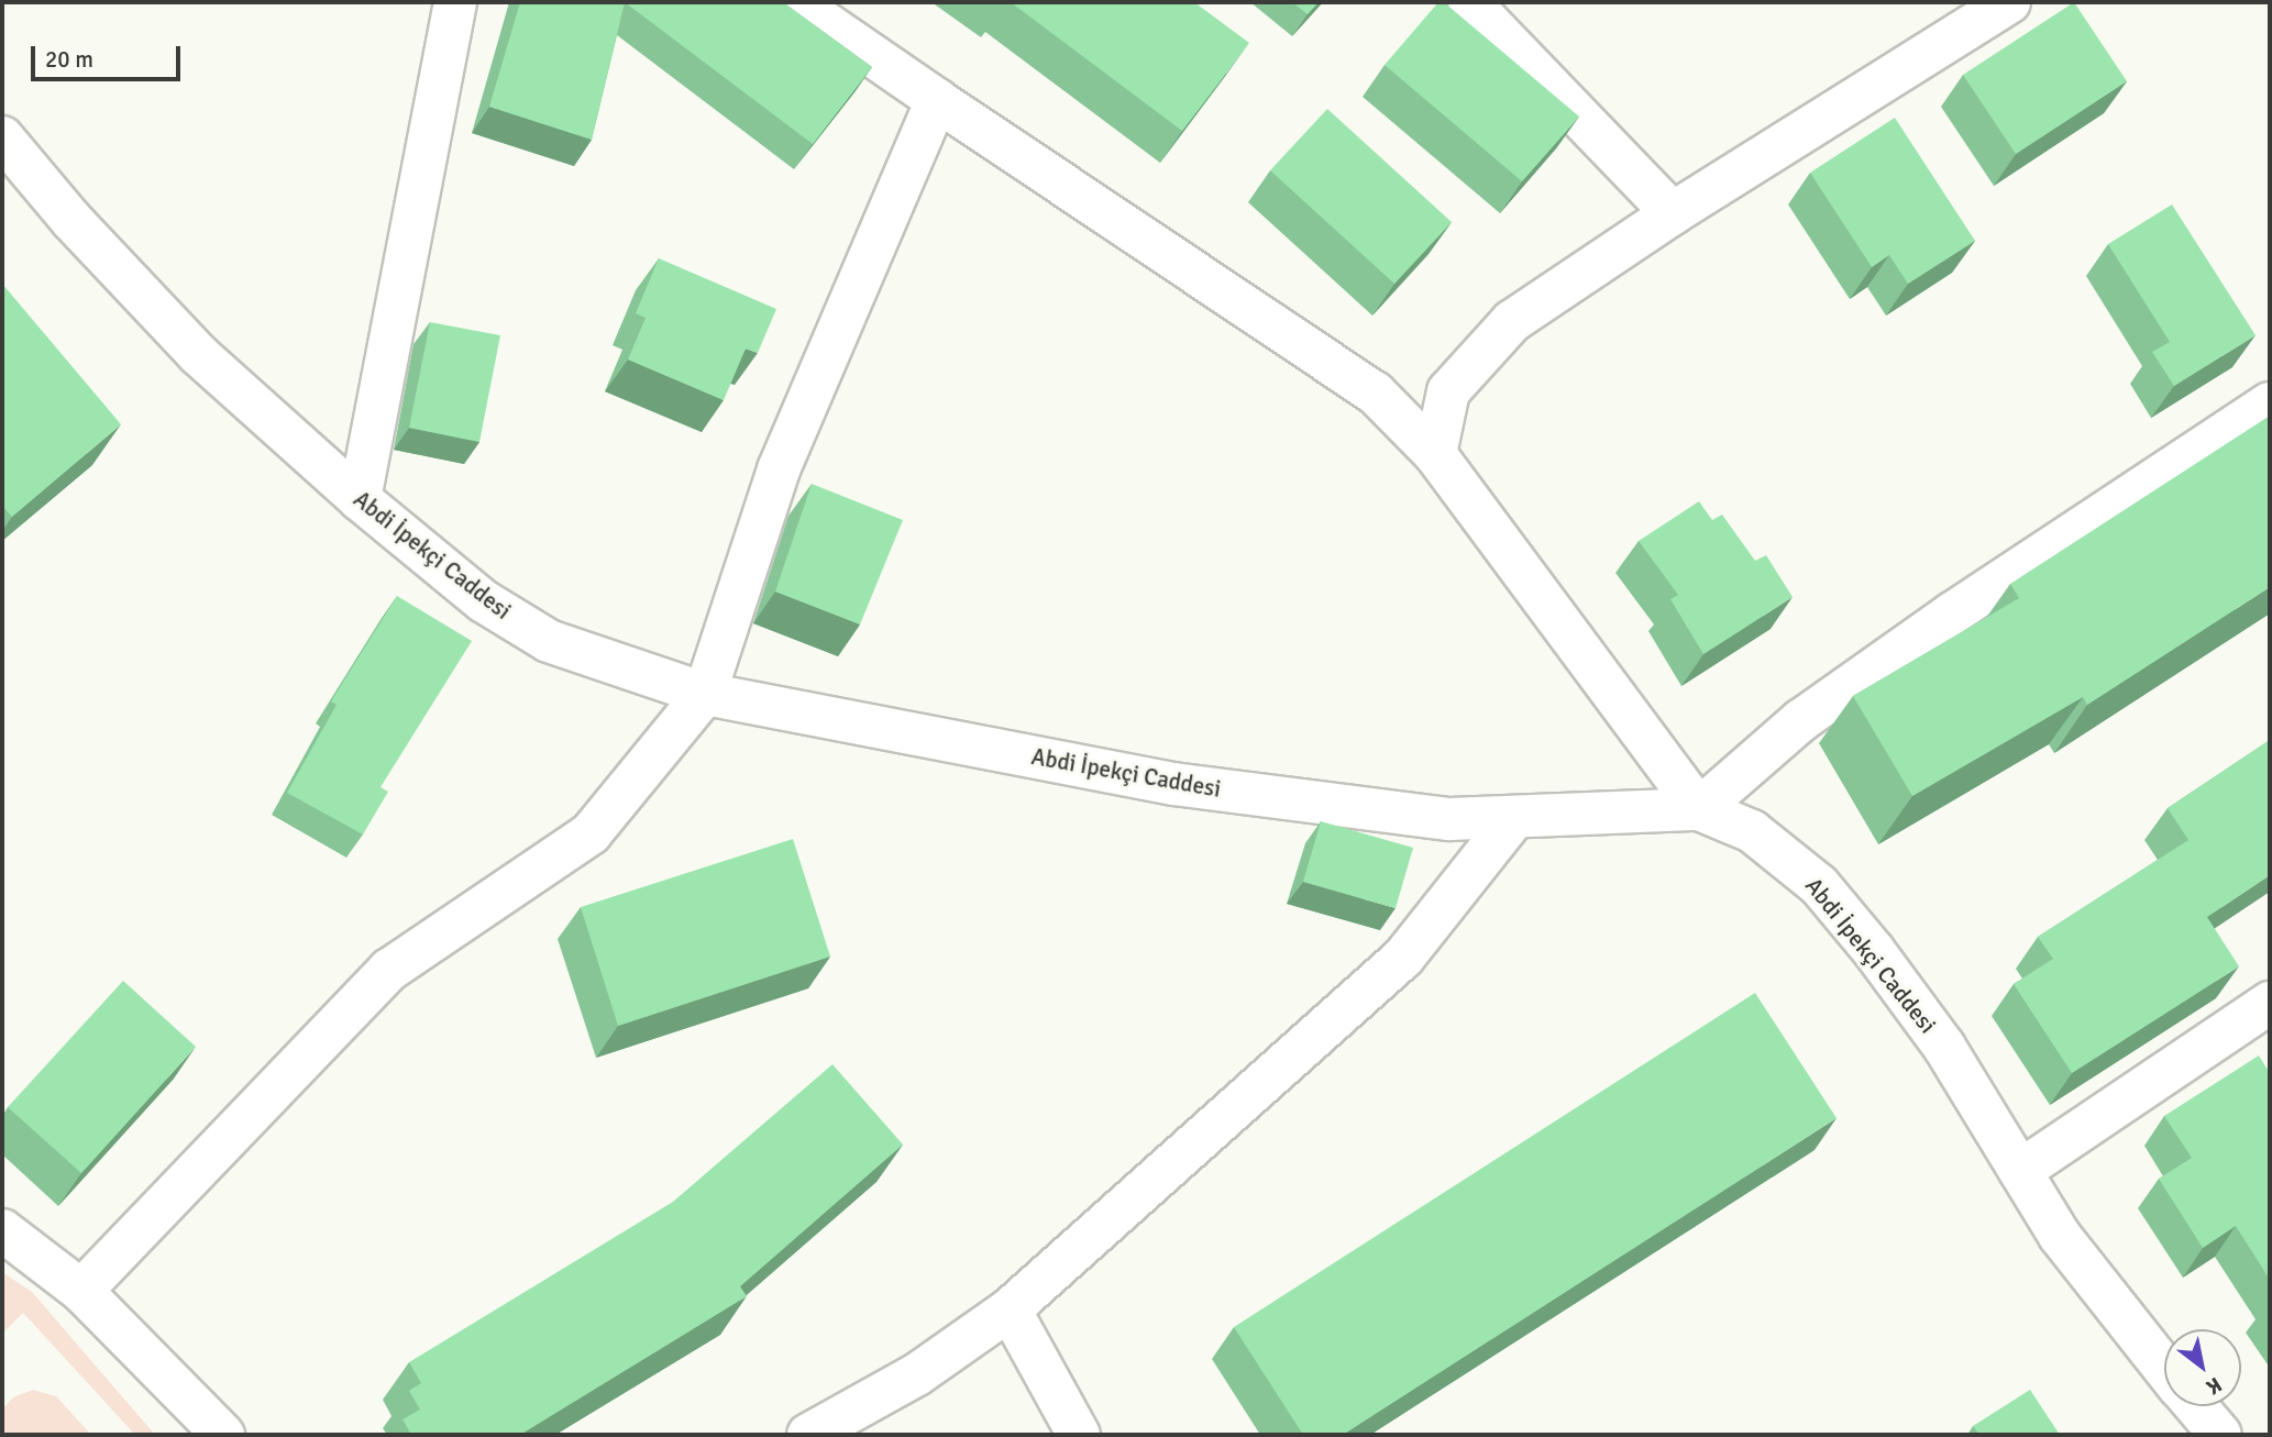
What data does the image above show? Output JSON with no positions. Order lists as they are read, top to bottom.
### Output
{
  "streets": {
    "street": ["Abdi İpekçi Caddesi"]
  },
  "scale_bar": "20 m",
  "north": "bottom right"
}
